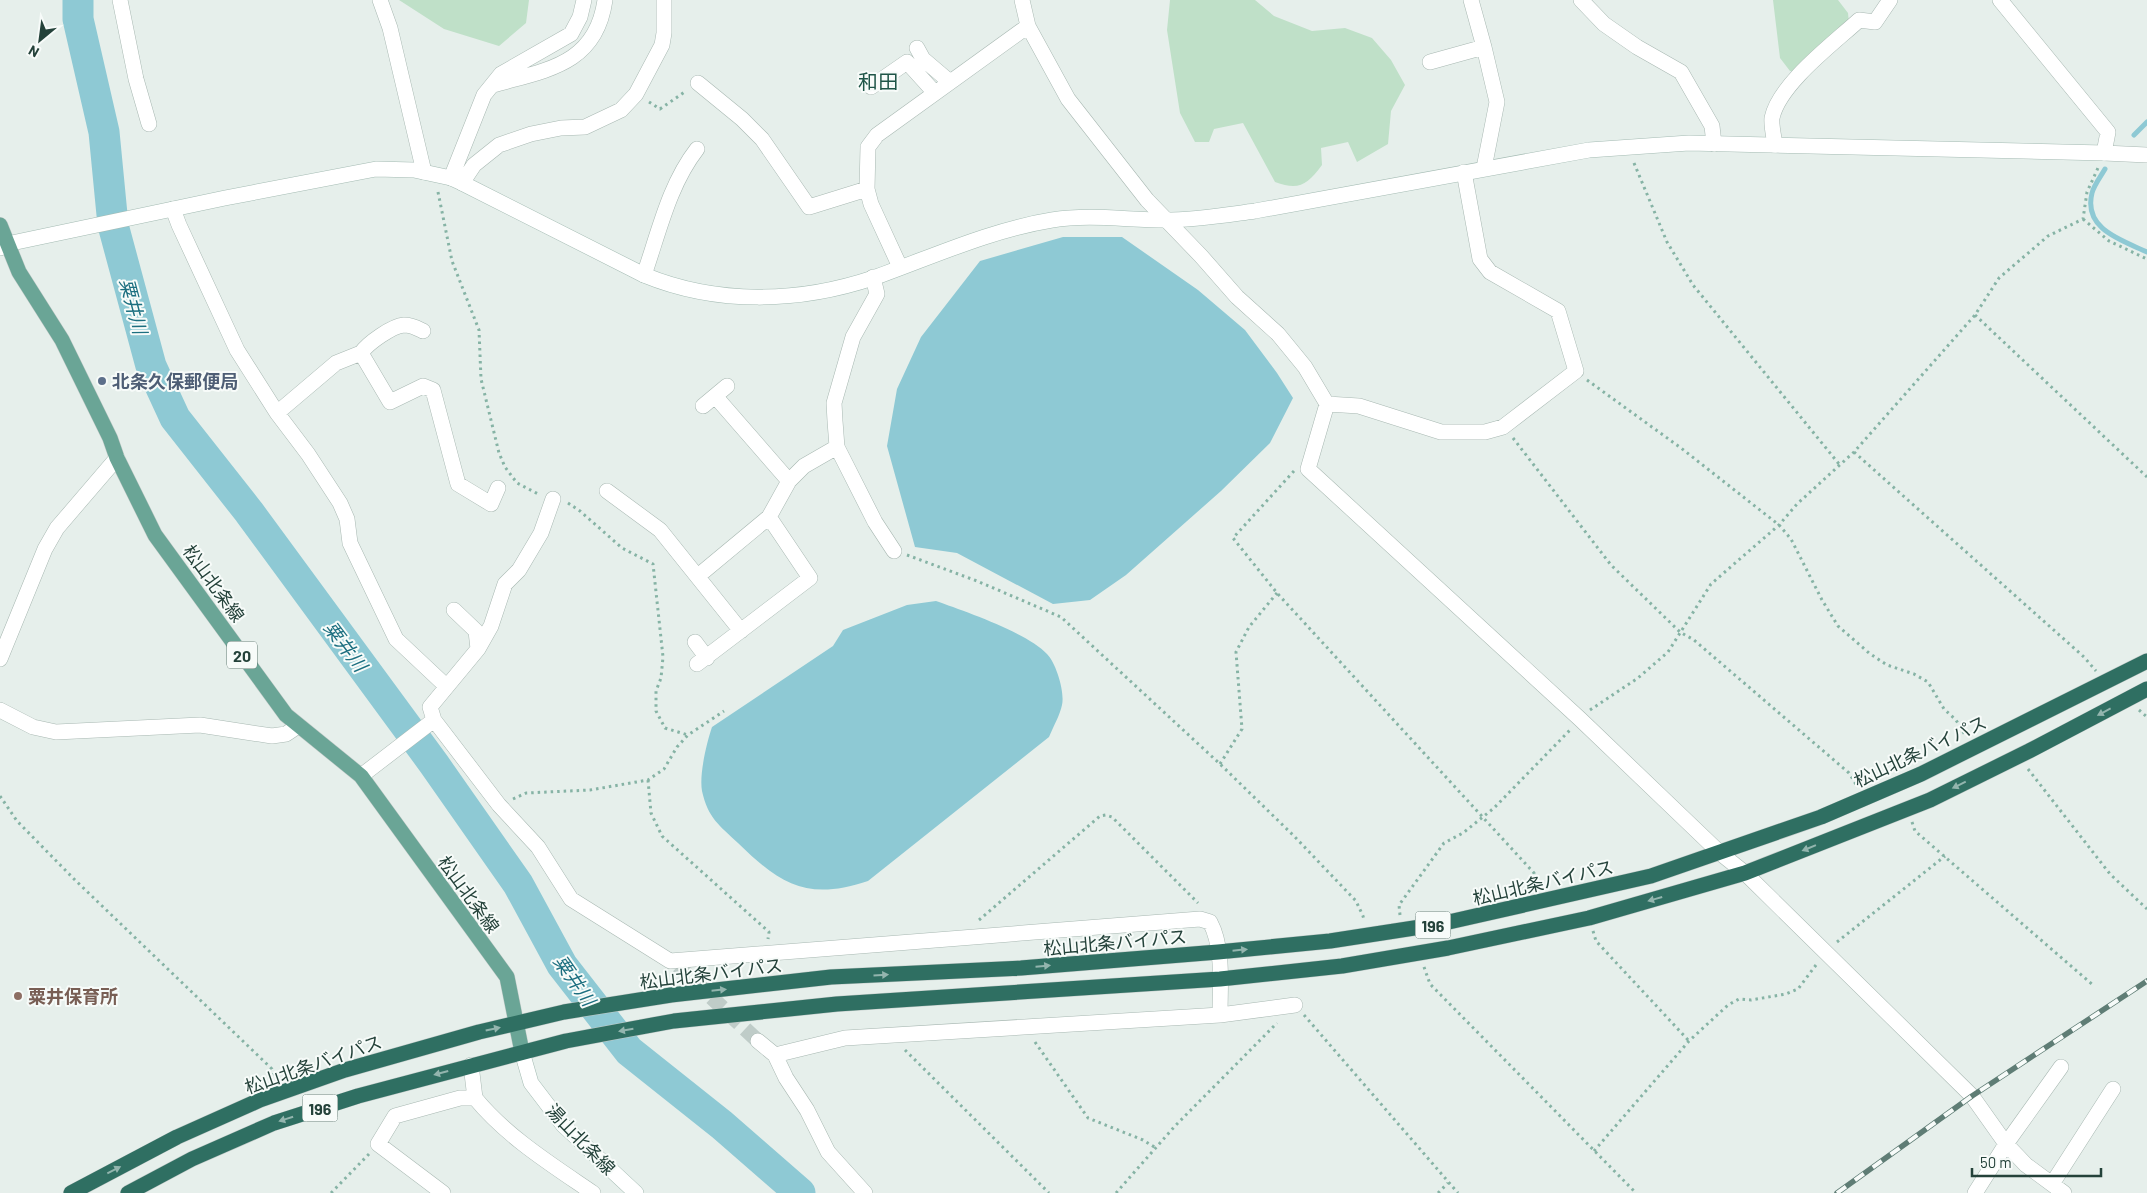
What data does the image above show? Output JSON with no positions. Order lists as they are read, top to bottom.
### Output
{
  "streets": {
    "highway": ["松山北条バイパス", "196"],
    "main road": ["松山北条線", "20"],
    "street": ["湯山北条線"]
  },
  "crossings": [
    ["松山北条線", "松山北条バイパス"],
    ["松山北条線", "196"],
    ["松山北条線", "湯山北条線"],
    ["196", "湯山北条線"]
  ],
  "districts": ["和田"],
  "water": ["粟井川"],
  "places": ["北条久保郵便局", "粟井保育所"],
  "scale_bar": "50 m",
  "north": "bottom left"
}
